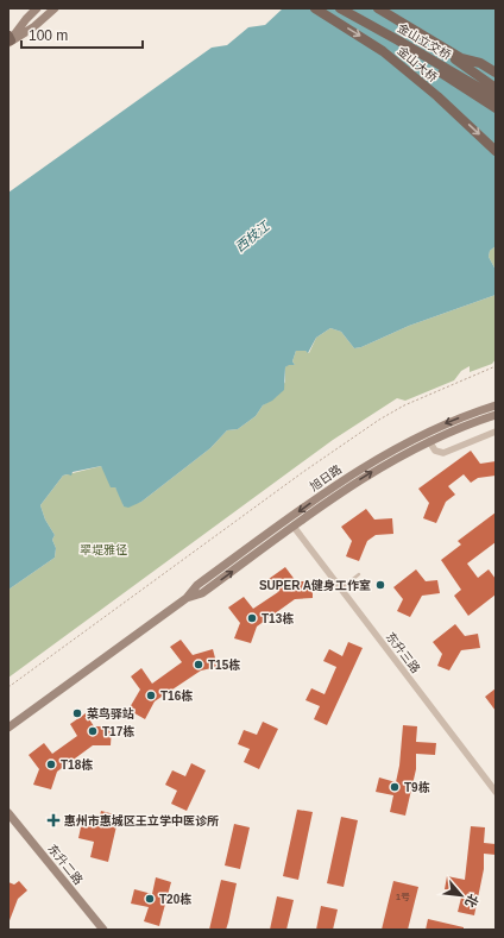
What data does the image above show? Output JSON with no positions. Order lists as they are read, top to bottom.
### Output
{
  "streets": {
    "main road": [
      "金山立交桥",
      "金山大桥",
      "旭日路",
      "东升二路"
    ],
    "street": ["东升三路"]
  },
  "crossings": [
    ["金山立交桥", "金山大桥"],
    ["旭日路", "东升三路"]
  ],
  "water": ["西枝江"],
  "parks": ["翠堤雅径"],
  "places": {
    "other": [
      "SUPER A健身工作室",
      "T13栋",
      "T15栋",
      "T16栋",
      "菜鸟驿站",
      "T17栋",
      "T18栋",
      "T9栋",
      "T20栋"
    ],
    "health": ["惠州市惠城区王立学中医诊所"]
  },
  "house_numbers": ["1号"],
  "scale_bar": "100 m",
  "north": "bottom right"
}
